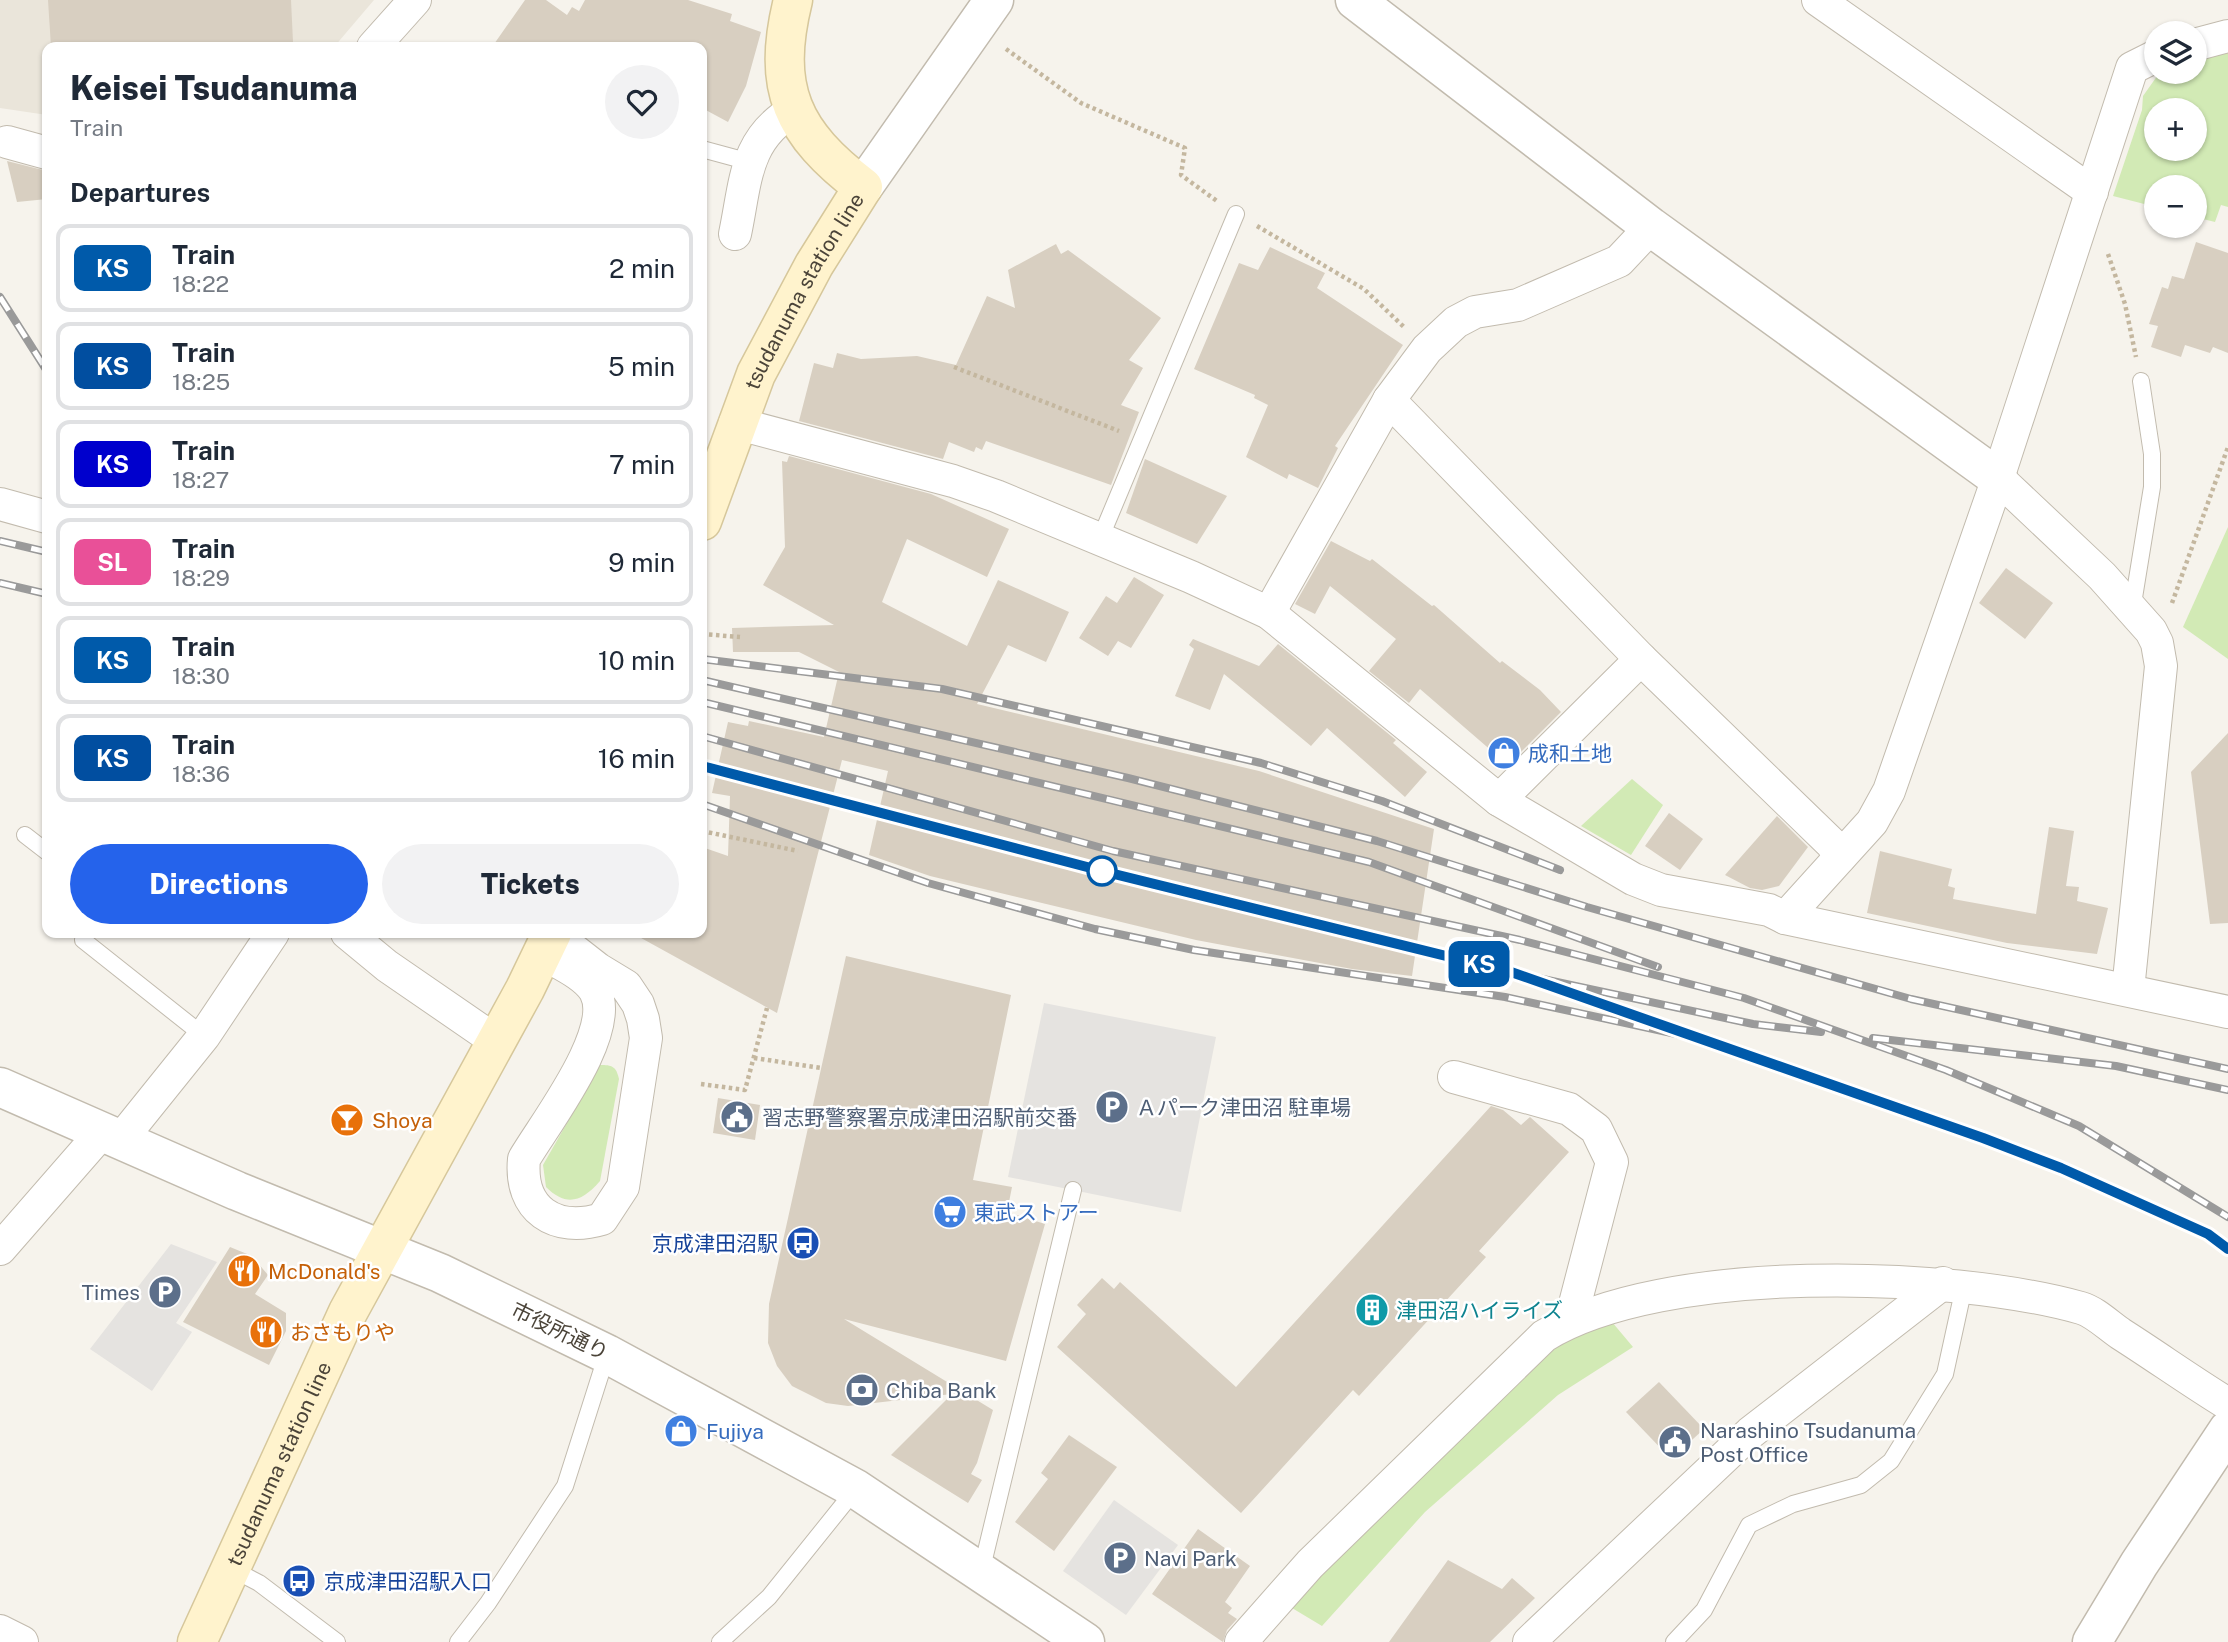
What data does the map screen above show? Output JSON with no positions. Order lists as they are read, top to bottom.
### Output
{
  "streets": {
    "main road": ["tsudanuma station line"],
    "street": ["市役所通り"]
  },
  "crossings": [
    ["tsudanuma station line", "市役所通り"]
  ],
  "places": {
    "shop": ["成和土地", "Fujiya"],
    "parking": ["Ａパーク津田沼 駐車場", "Times", "Navi Park"],
    "public building": ["習志野警察署京成津田沼駅前交番", "Narashino Tsudanuma Post Office"],
    "bar": ["Shoya"],
    "supermarket": ["東武ストアー"],
    "bus stop": ["京成津田沼駅", "京成津田沼駅入口"],
    "restaurant": ["McDonald's", "おさもりや"],
    "building": ["津田沼ハイライズ"],
    "bank": ["Chiba Bank"]
  },
  "page": {
    "on_map": "KS",
    "map_buttons": ["+", "−"],
    "heading": [
      ["Keisei Tsudanuma", "Train"],
      "Departures"
    ],
    "list": [
      {
        "mark": "KS",
        "name": "Train",
        "note": "18:22",
        "value": "2 min"
      },
      {
        "mark": "KS",
        "name": "Train",
        "note": "18:25",
        "value": "5 min"
      },
      {
        "mark": "KS",
        "name": "Train",
        "note": "18:27",
        "value": "7 min"
      },
      {
        "mark": "SL",
        "name": "Train",
        "note": "18:29",
        "value": "9 min"
      },
      {
        "mark": "KS",
        "name": "Train",
        "note": "18:30",
        "value": "10 min"
      },
      {
        "mark": "KS",
        "name": "Train",
        "note": "18:36",
        "value": "16 min"
      }
    ],
    "buttons": ["Directions", "Tickets"]
  }
}
